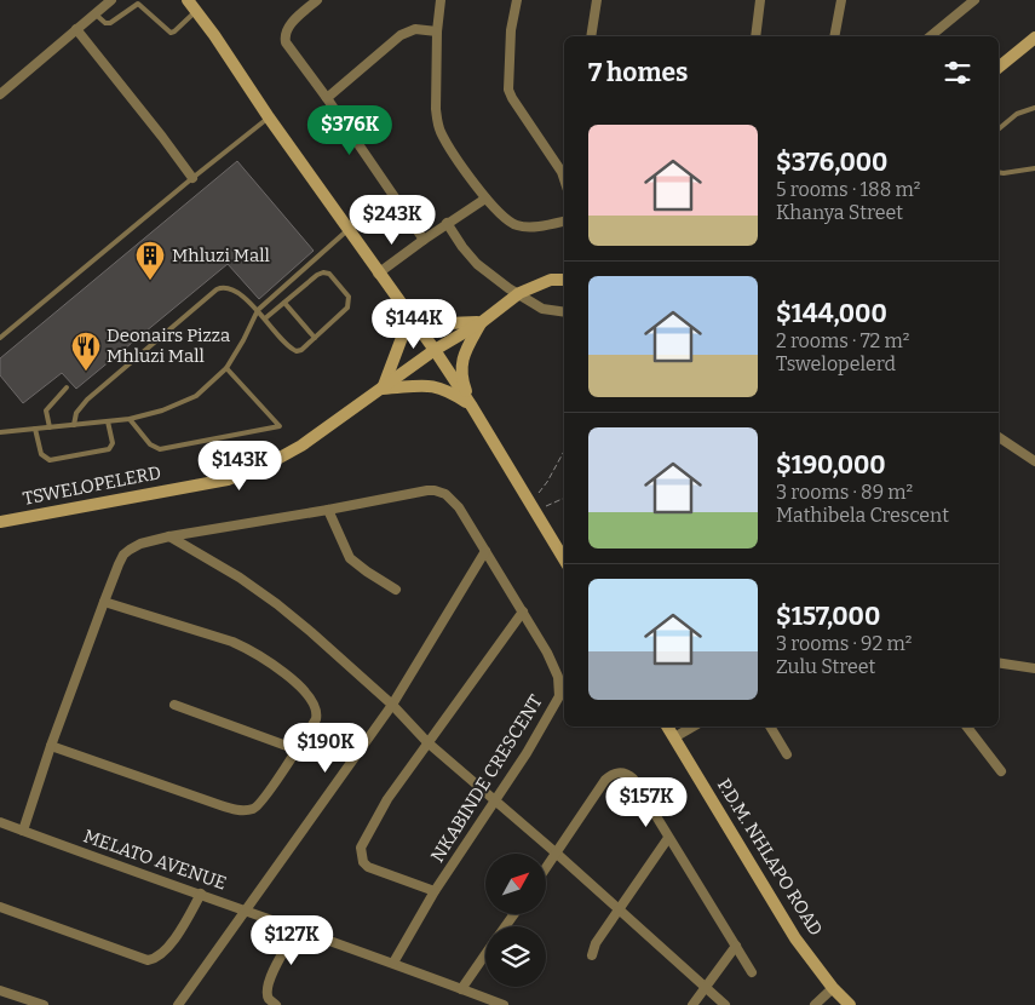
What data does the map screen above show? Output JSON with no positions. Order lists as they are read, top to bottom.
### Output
{
  "streets": {
    "street": [
      "TSWELOPELERD",
      "NKABINDE CRESCENT",
      "P.D.M. NHLAPO ROAD",
      "MELATO AVENUE"
    ]
  },
  "crossings": [
    ["NKABINDE CRESCENT", "MELATO AVENUE"]
  ],
  "places": {
    "building": ["Mhluzi Mall"],
    "restaurant": ["Deonairs Pizza Mhluzi Mall"]
  },
  "north": "top right",
  "page": {
    "heading": "7 homes",
    "price": [
      "$376K",
      "$243K",
      "$144K",
      "$143K",
      "$190K",
      "$157K",
      "$127K"
    ],
    "list": [
      {
        "name": "$376,000",
        "note": "5 rooms · 188 m² · Khanya Street"
      },
      {
        "name": "$144,000",
        "note": "2 rooms · 72 m² · Tswelopelerd"
      },
      {
        "name": "$190,000",
        "note": "3 rooms · 89 m² · Mathibela Crescent"
      },
      {
        "name": "$157,000",
        "note": "3 rooms · 92 m² · Zulu Street"
      }
    ]
  }
}
